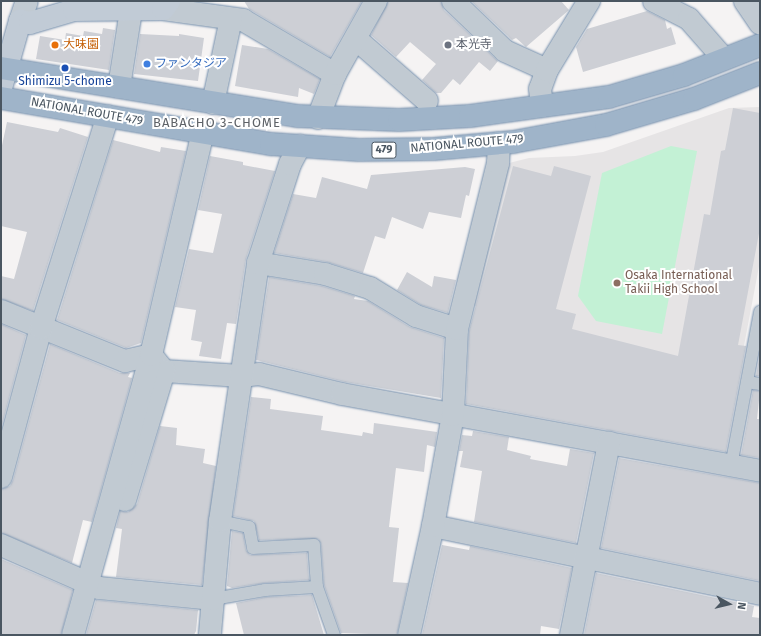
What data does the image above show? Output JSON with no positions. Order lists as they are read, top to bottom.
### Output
{
  "streets": {
    "highway": ["NATIONAL ROUTE 479", "479"]
  },
  "districts": ["BABACHO 3-CHOME"],
  "places": [
    "大味園",
    "本光寺",
    "ファンタジア",
    "Shimizu 5-chome",
    "Osaka International Takii High School"
  ],
  "north": "right"
}
